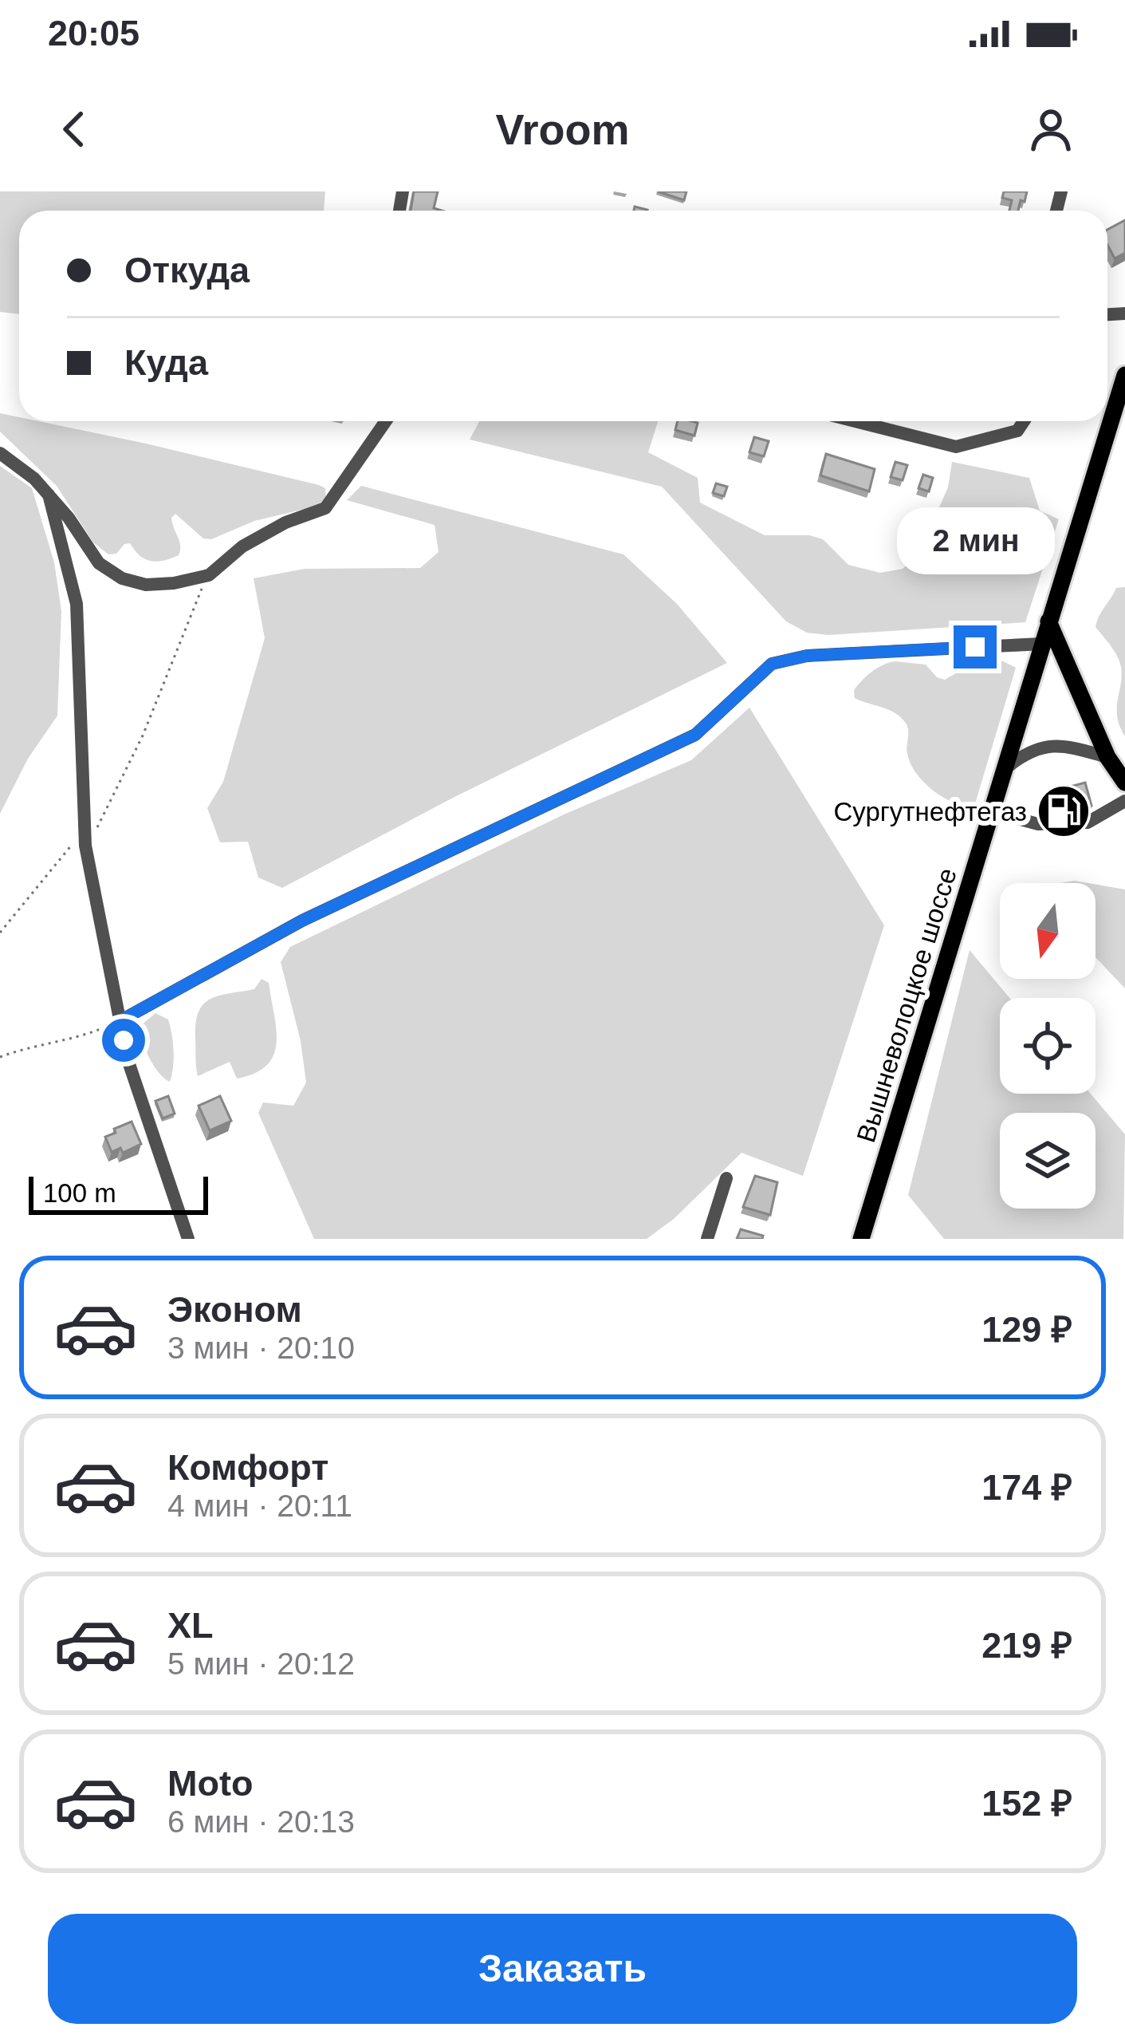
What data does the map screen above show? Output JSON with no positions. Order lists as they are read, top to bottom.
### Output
{
  "streets": {
    "main road": ["Вышневолоцкое шоссе"]
  },
  "places": {
    "fuel station": ["Сургутнефтегаз"]
  },
  "scale_bar": "100 m",
  "north": "bottom",
  "page": {
    "status": "20:05",
    "header": "Vroom",
    "banner": ["Откуда", "Куда"],
    "bubble": "2 мин",
    "scale": "100 m",
    "list": [
      {
        "name": "Эконом",
        "note": "3 мин · 20:10",
        "value": "129 ₽"
      },
      {
        "name": "Комфорт",
        "note": "4 мин · 20:11",
        "value": "174 ₽"
      },
      {
        "name": "XL",
        "note": "5 мин · 20:12",
        "value": "219 ₽"
      },
      {
        "name": "Moto",
        "note": "6 мин · 20:13",
        "value": "152 ₽"
      }
    ],
    "buttons": "Заказать"
  }
}
